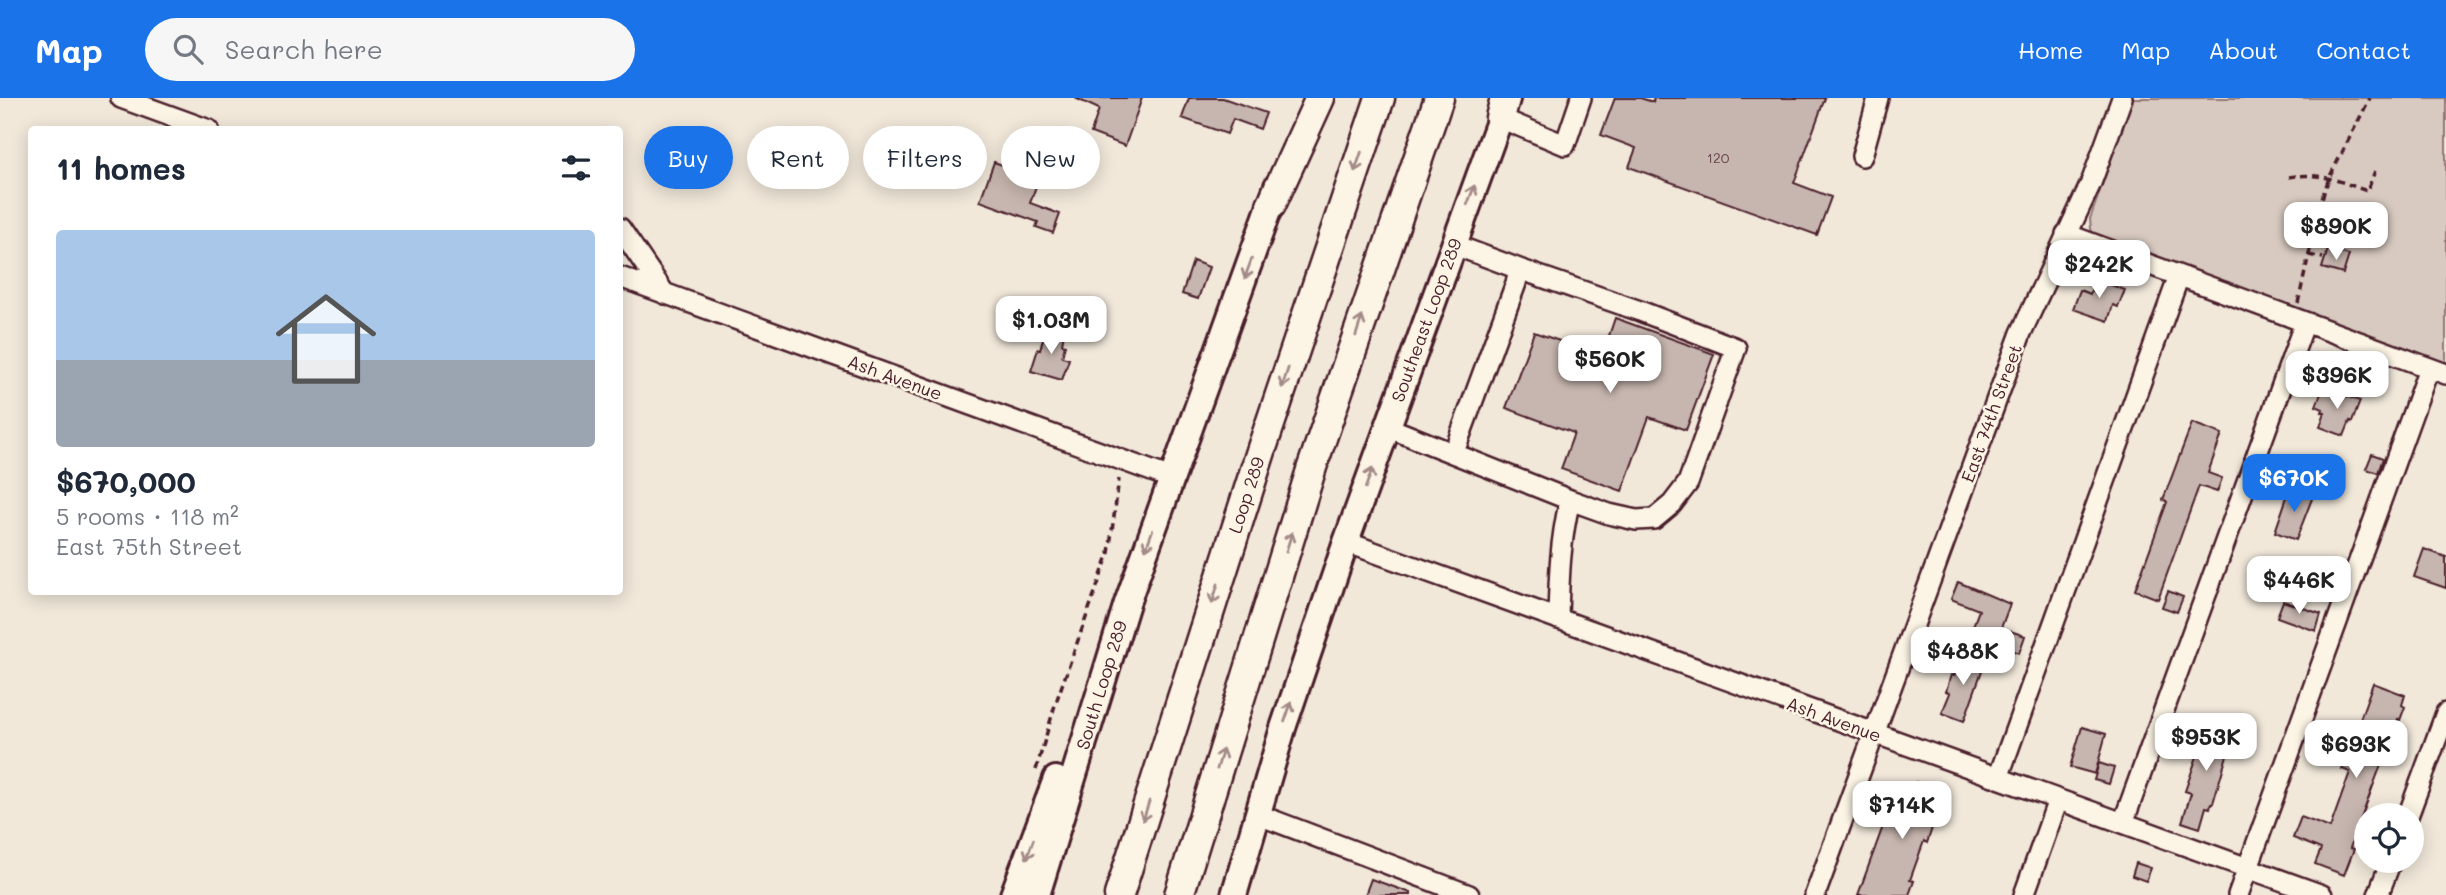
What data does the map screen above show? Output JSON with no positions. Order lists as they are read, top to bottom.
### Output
{
  "streets": {
    "highway": ["Loop 289"],
    "main road": ["Southeast Loop 289", "South Loop 289"],
    "street": ["Ash Avenue", "East 74th Street"]
  },
  "crossings": [
    ["Southeast Loop 289", "Ash Avenue"],
    ["Ash Avenue", "East 74th Street"],
    ["Ash Avenue", "South Loop 289"]
  ],
  "house_numbers": ["120"],
  "page": {
    "header": "Map",
    "search": "Search here",
    "nav": [
      "Home",
      "Map",
      "About",
      "Contact"
    ],
    "chip": [
      "Buy",
      "Rent",
      "Filters",
      "New"
    ],
    "heading": "11 homes",
    "price": [
      "$890K",
      "$242K",
      "$1.03M",
      "$560K",
      "$396K",
      "$670K",
      "$446K",
      "$488K",
      "$953K",
      "$693K",
      "$714K"
    ],
    "list": [
      {
        "name": "$670,000",
        "note": "5 rooms · 118 m² · East 75th Street"
      }
    ]
  }
}
